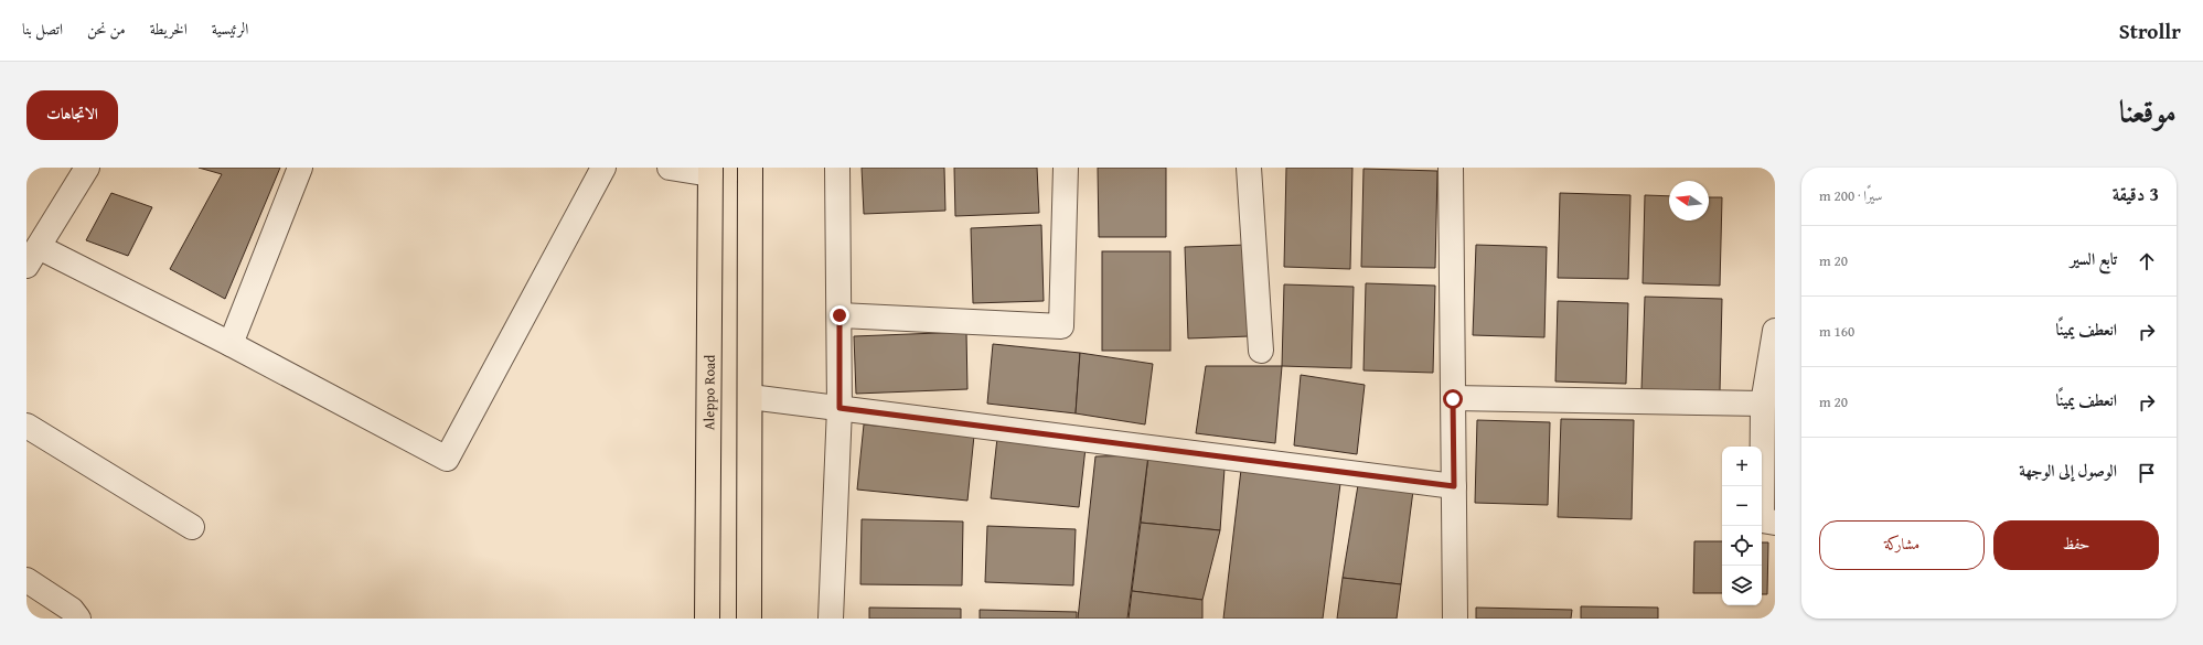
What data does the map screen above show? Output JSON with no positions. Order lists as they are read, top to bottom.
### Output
{
  "streets": {
    "main road": ["Aleppo Road"]
  },
  "north": "left",
  "page": {
    "header": "Strollr",
    "nav": [
      "الرئيسية",
      "الخريطة",
      "من نحن",
      "اتصل بنا"
    ],
    "title": "موقعنا",
    "buttons": [
      "الاتجاهات",
      ["حفظ", "مشاركة"]
    ],
    "heading": ["3 دقيقة", "سيرًا · 200 m"],
    "list": [
      ["تابع السير", "20 m"],
      ["انعطف يمينًا", "160 m"],
      ["انعطف يمينًا", "20 m"],
      "الوصول إلى الوجهة"
    ],
    "map_buttons": ["+", "−"]
  }
}
